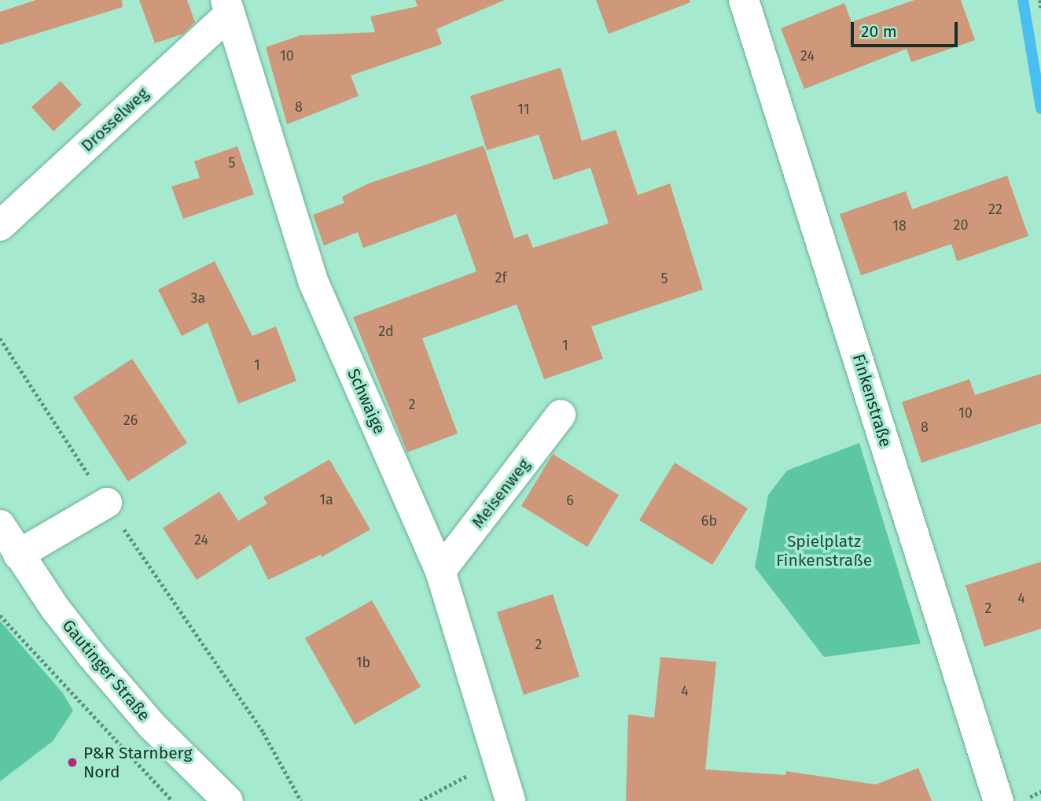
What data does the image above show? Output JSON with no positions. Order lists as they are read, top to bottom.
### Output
{
  "streets": {
    "street": [
      "Drosselweg",
      "Finkenstraße",
      "Schwaige",
      "Meisenweg",
      "Gautinger Straße"
    ]
  },
  "crossings": [
    ["Drosselweg", "Schwaige"],
    ["Schwaige", "Meisenweg"]
  ],
  "parks": ["Spielplatz Finkenstraße"],
  "places": ["P&R Starnberg Nord"],
  "house_numbers": [
    "10",
    "24",
    "8",
    "11",
    "5",
    "22",
    "20",
    "18",
    "2f",
    "5",
    "3a",
    "2d",
    "1",
    "1",
    "2",
    "10",
    "26",
    "8",
    "1a",
    "6",
    "6b",
    "24",
    "4",
    "2",
    "2",
    "1b",
    "4"
  ],
  "scale_bar": "20 m"
}
